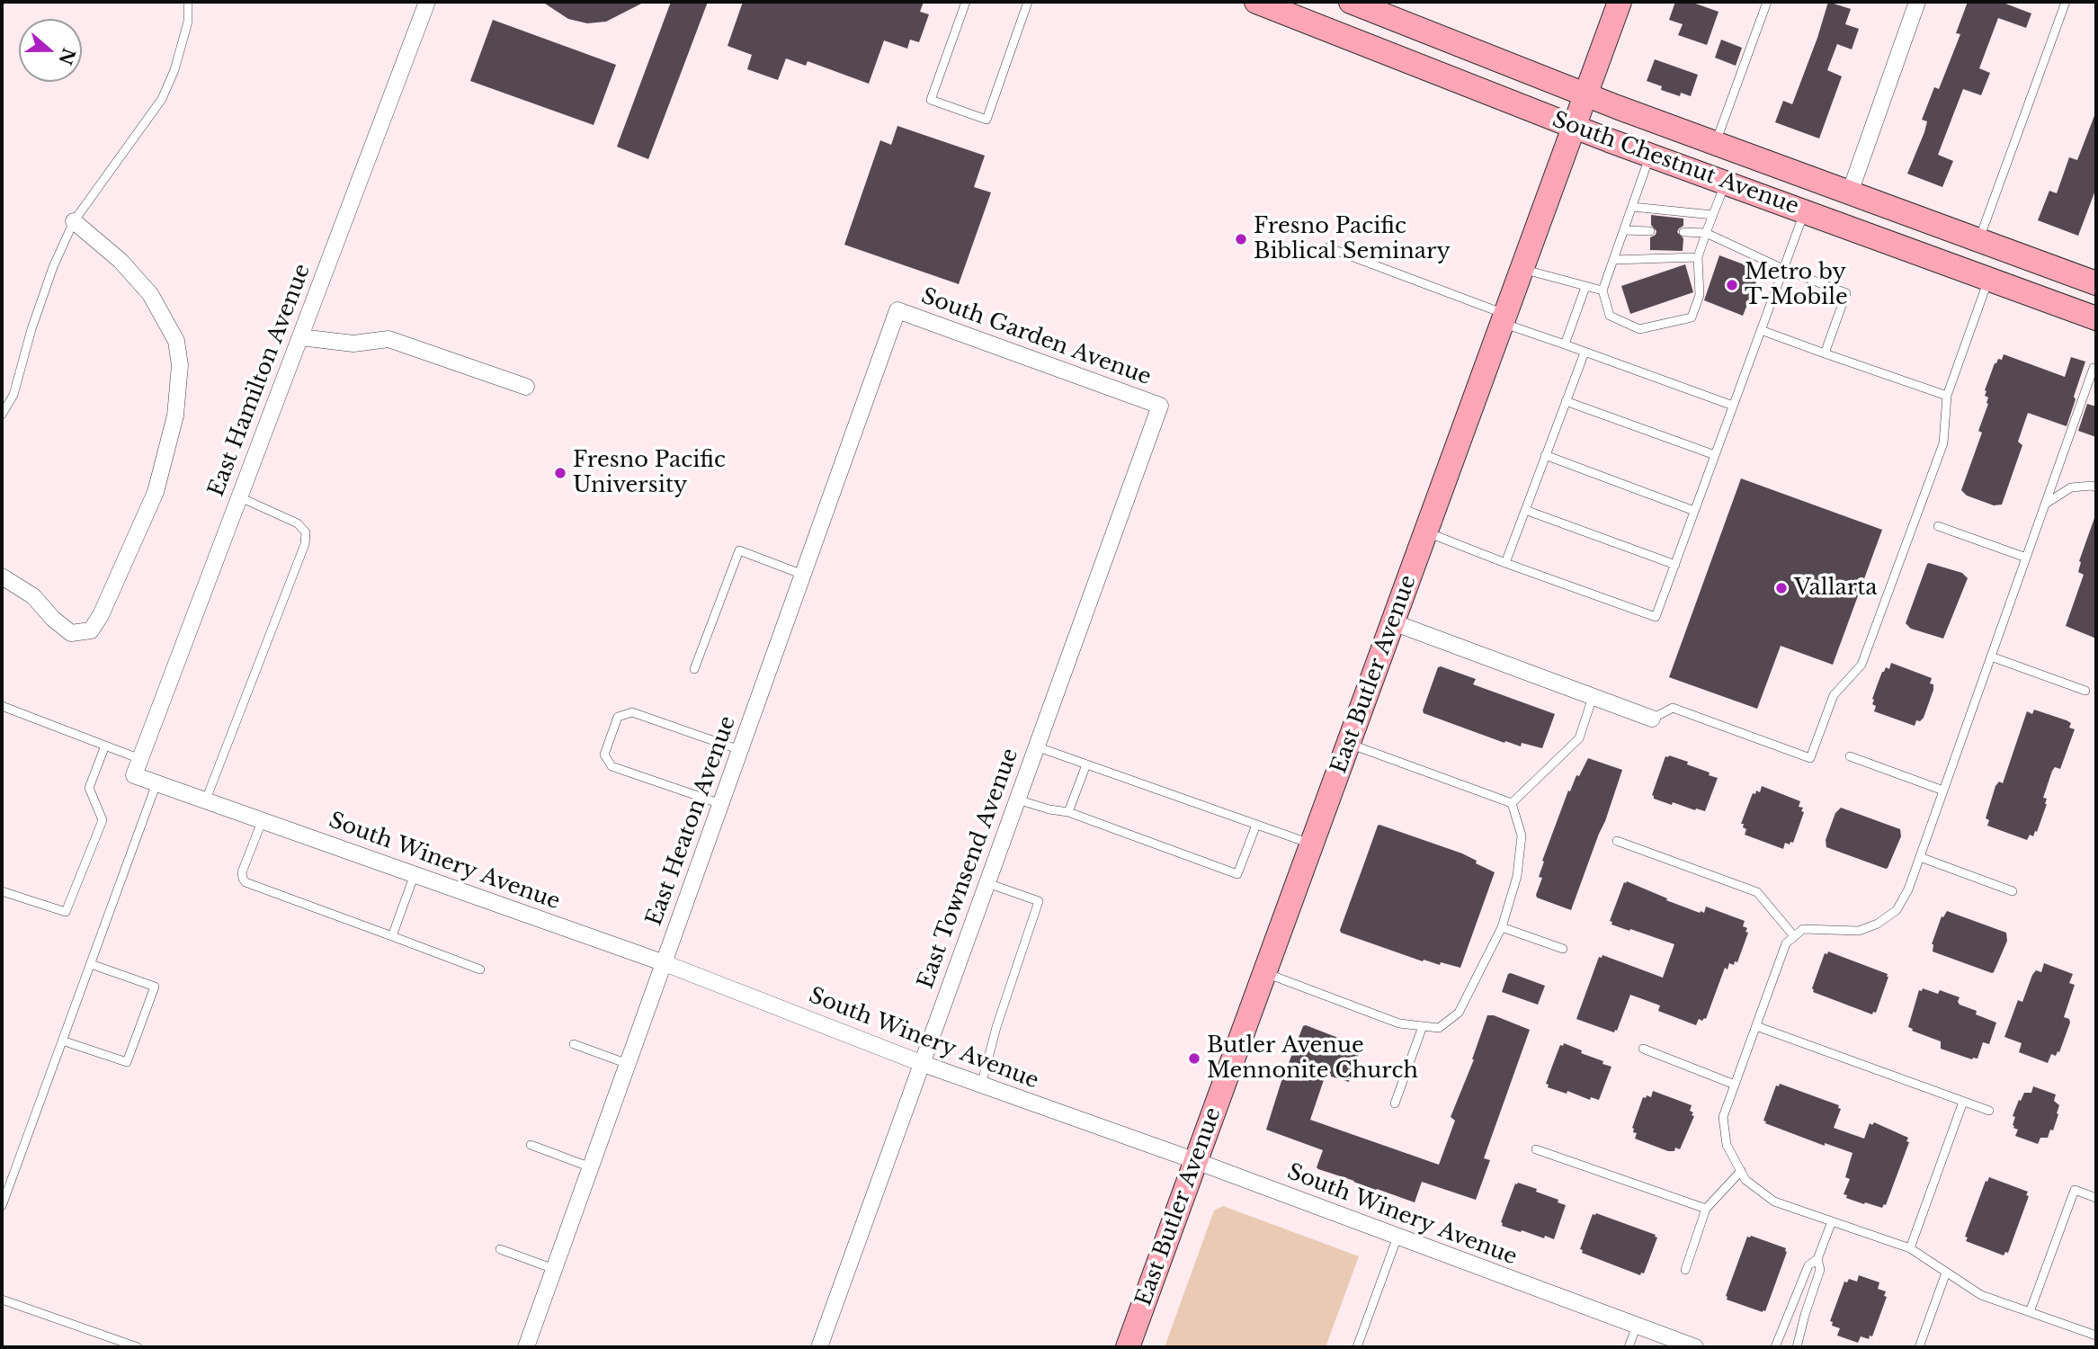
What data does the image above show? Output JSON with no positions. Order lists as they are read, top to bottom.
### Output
{
  "streets": {
    "main road": ["South Chestnut Avenue", "East Butler Avenue"],
    "street": [
      "South Garden Avenue",
      "East Hamilton Avenue",
      "East Heaton Avenue",
      "South Winery Avenue",
      "East Townsend Avenue"
    ]
  },
  "crossings": [
    ["South Chestnut Avenue", "East Butler Avenue"],
    ["South Garden Avenue", "East Heaton Avenue"],
    ["South Garden Avenue", "East Townsend Avenue"],
    ["East Hamilton Avenue", "South Winery Avenue"],
    ["East Butler Avenue", "South Winery Avenue"],
    ["East Heaton Avenue", "South Winery Avenue"],
    ["South Winery Avenue", "East Townsend Avenue"]
  ],
  "places": [
    "Fresno Pacific Biblical Seminary",
    "Metro by T-Mobile",
    "Fresno Pacific University",
    "Vallarta",
    "Butler Avenue Mennonite Church"
  ],
  "north": "right"
}
